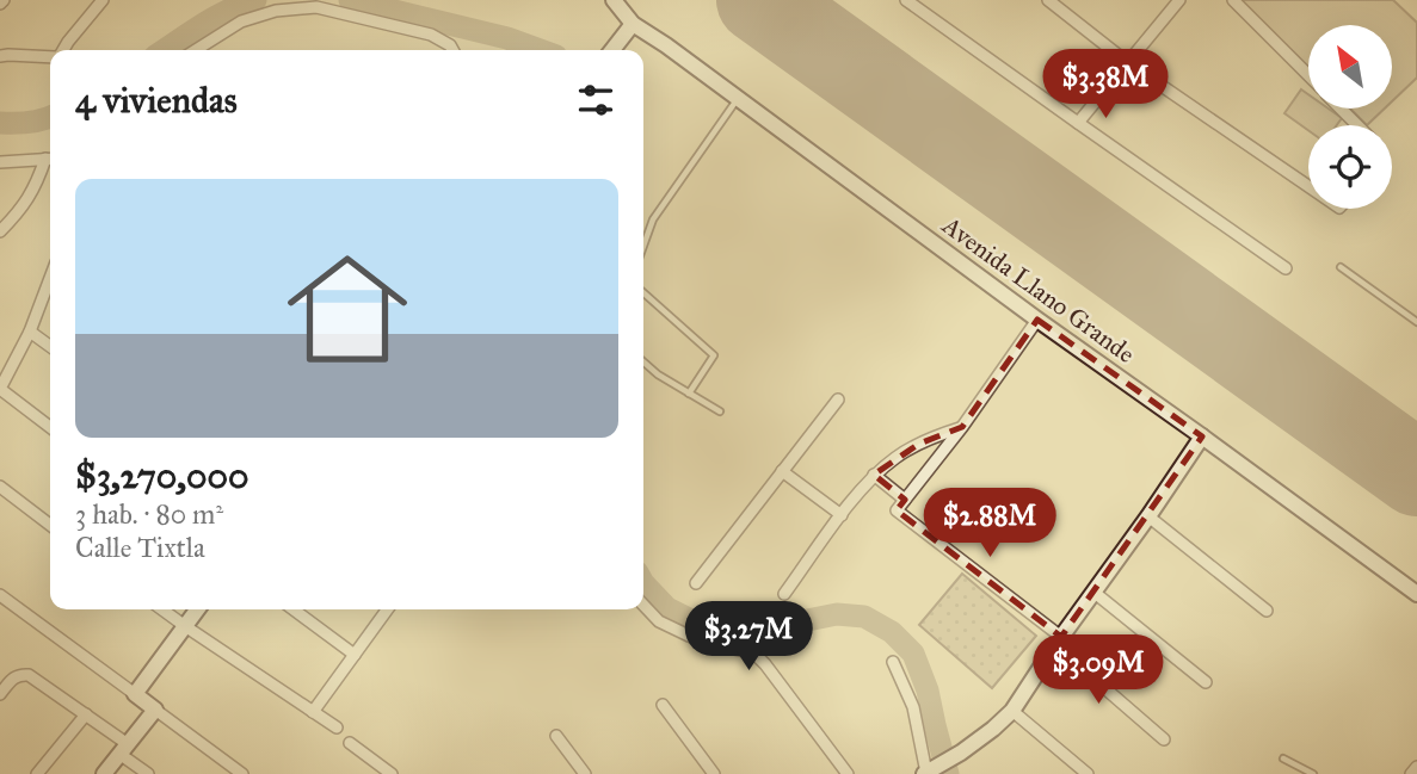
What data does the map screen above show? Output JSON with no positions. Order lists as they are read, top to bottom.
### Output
{
  "streets": {
    "street": ["Avenida Llano Grande"]
  },
  "north": "top left",
  "page": {
    "price": [
      "$3.38M",
      "$2.88M",
      "$3.27M",
      "$3.09M"
    ],
    "heading": "4 viviendas",
    "list": [
      {
        "name": "$3,270,000",
        "note": "3 hab. · 80 m² · Calle Tixtla"
      }
    ]
  }
}
